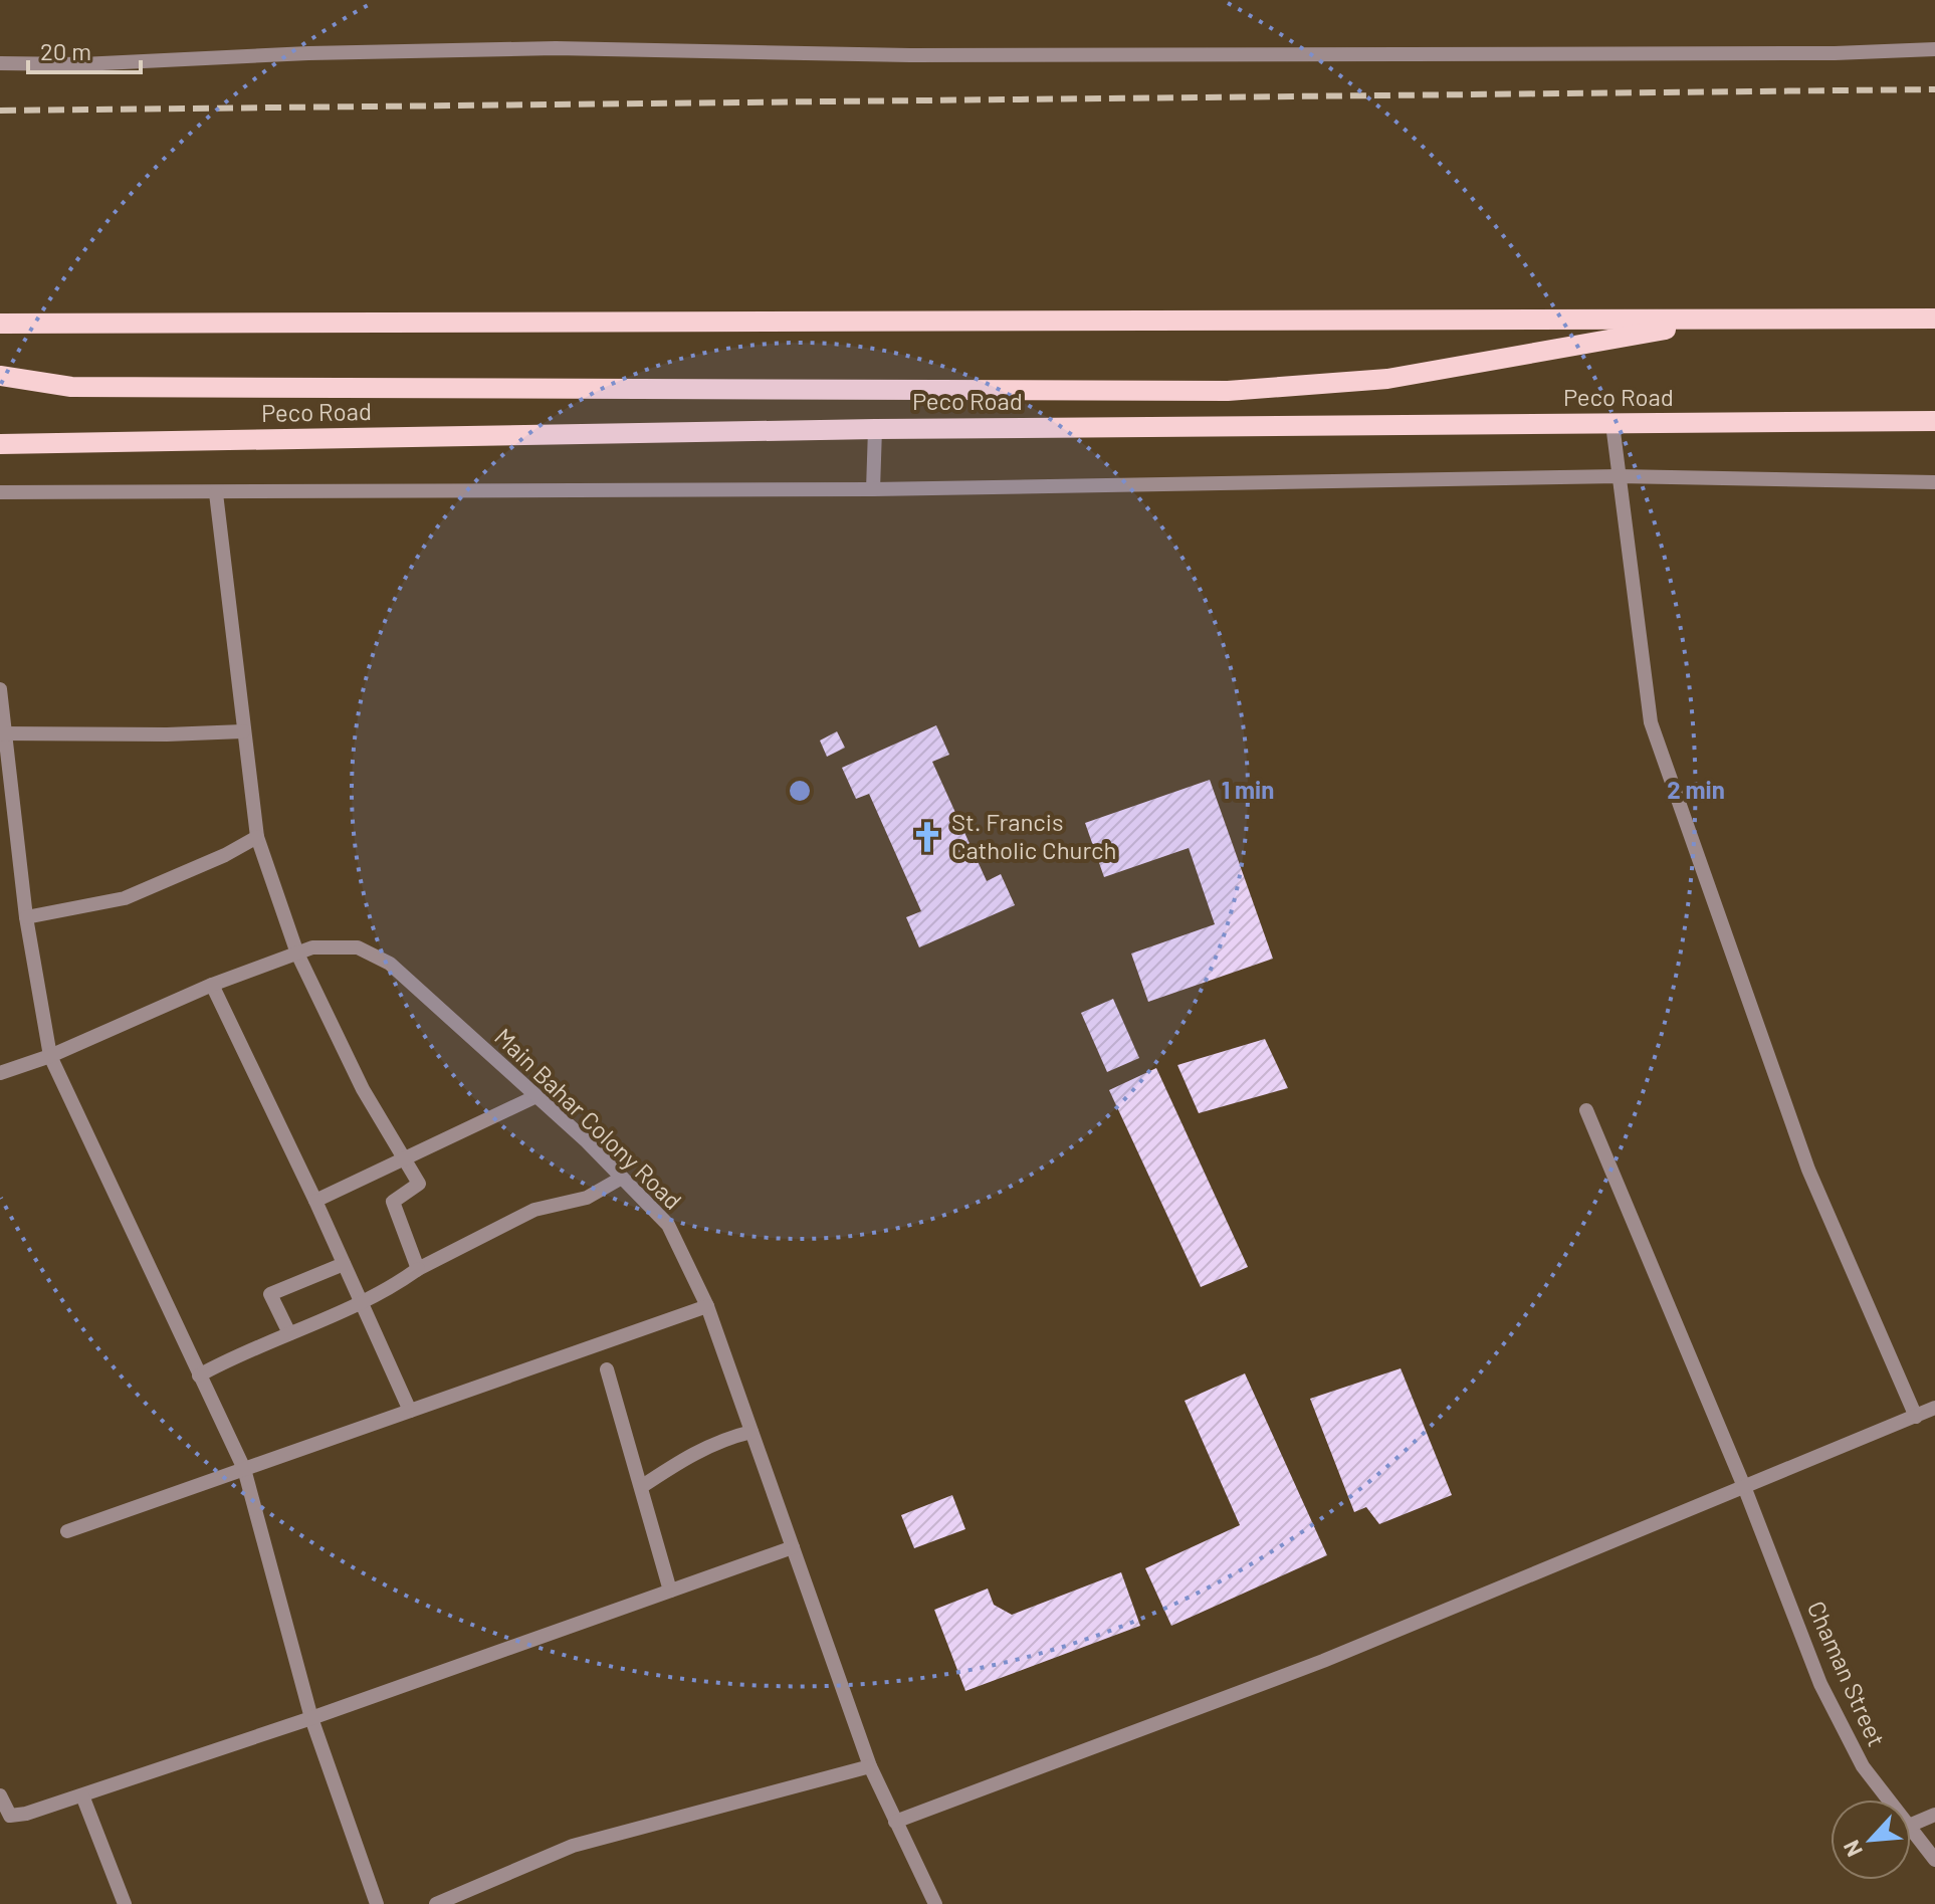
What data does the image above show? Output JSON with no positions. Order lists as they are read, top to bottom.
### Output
{
  "streets": {
    "main road": ["Peco Road"],
    "street": ["Main Bahar Colony Road", "Chaman Street"]
  },
  "places": {
    "church": ["St. Francis Catholic Church"]
  },
  "scale_bar": "20 m",
  "north": "bottom left",
  "rings": ["1 min", "2 min"]
}
